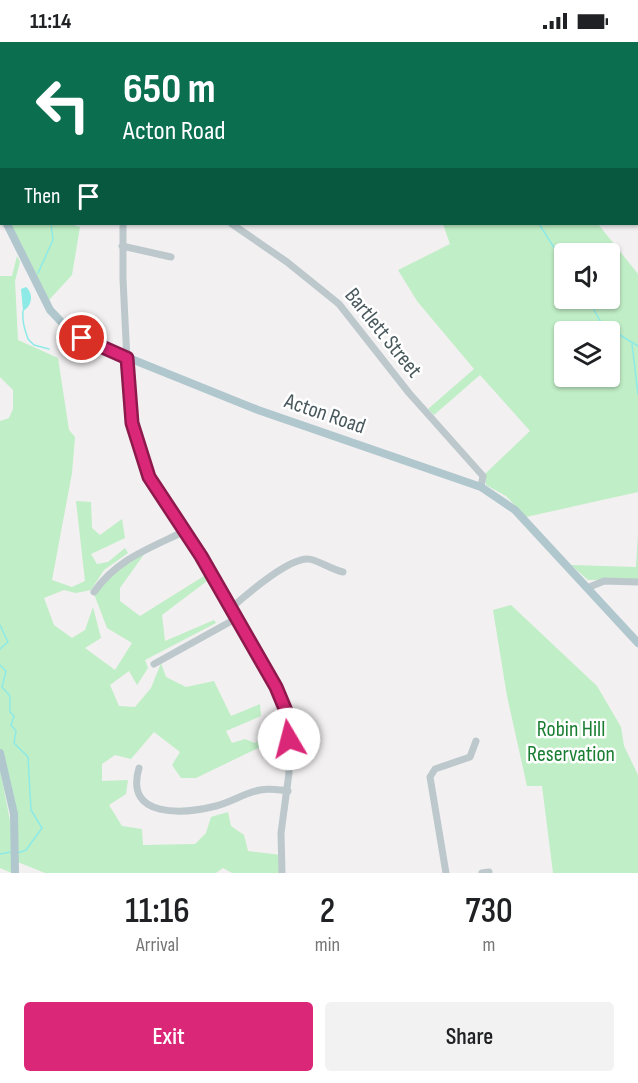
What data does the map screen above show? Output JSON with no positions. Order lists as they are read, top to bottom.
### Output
{
  "streets": {
    "main road": ["Acton Road"],
    "street": ["Bartlett Street"]
  },
  "crossings": [
    ["Bartlett Street", "Acton Road"]
  ],
  "parks": ["Robin Hill Reservation"],
  "page": {
    "status": "11:14",
    "turn": ["650 m", "Acton Road"],
    "then": "Then",
    "eta": [
      "11:16",
      "Arrival",
      "2",
      "min",
      "730",
      "m"
    ],
    "buttons": ["Exit", "Share"]
  }
}
